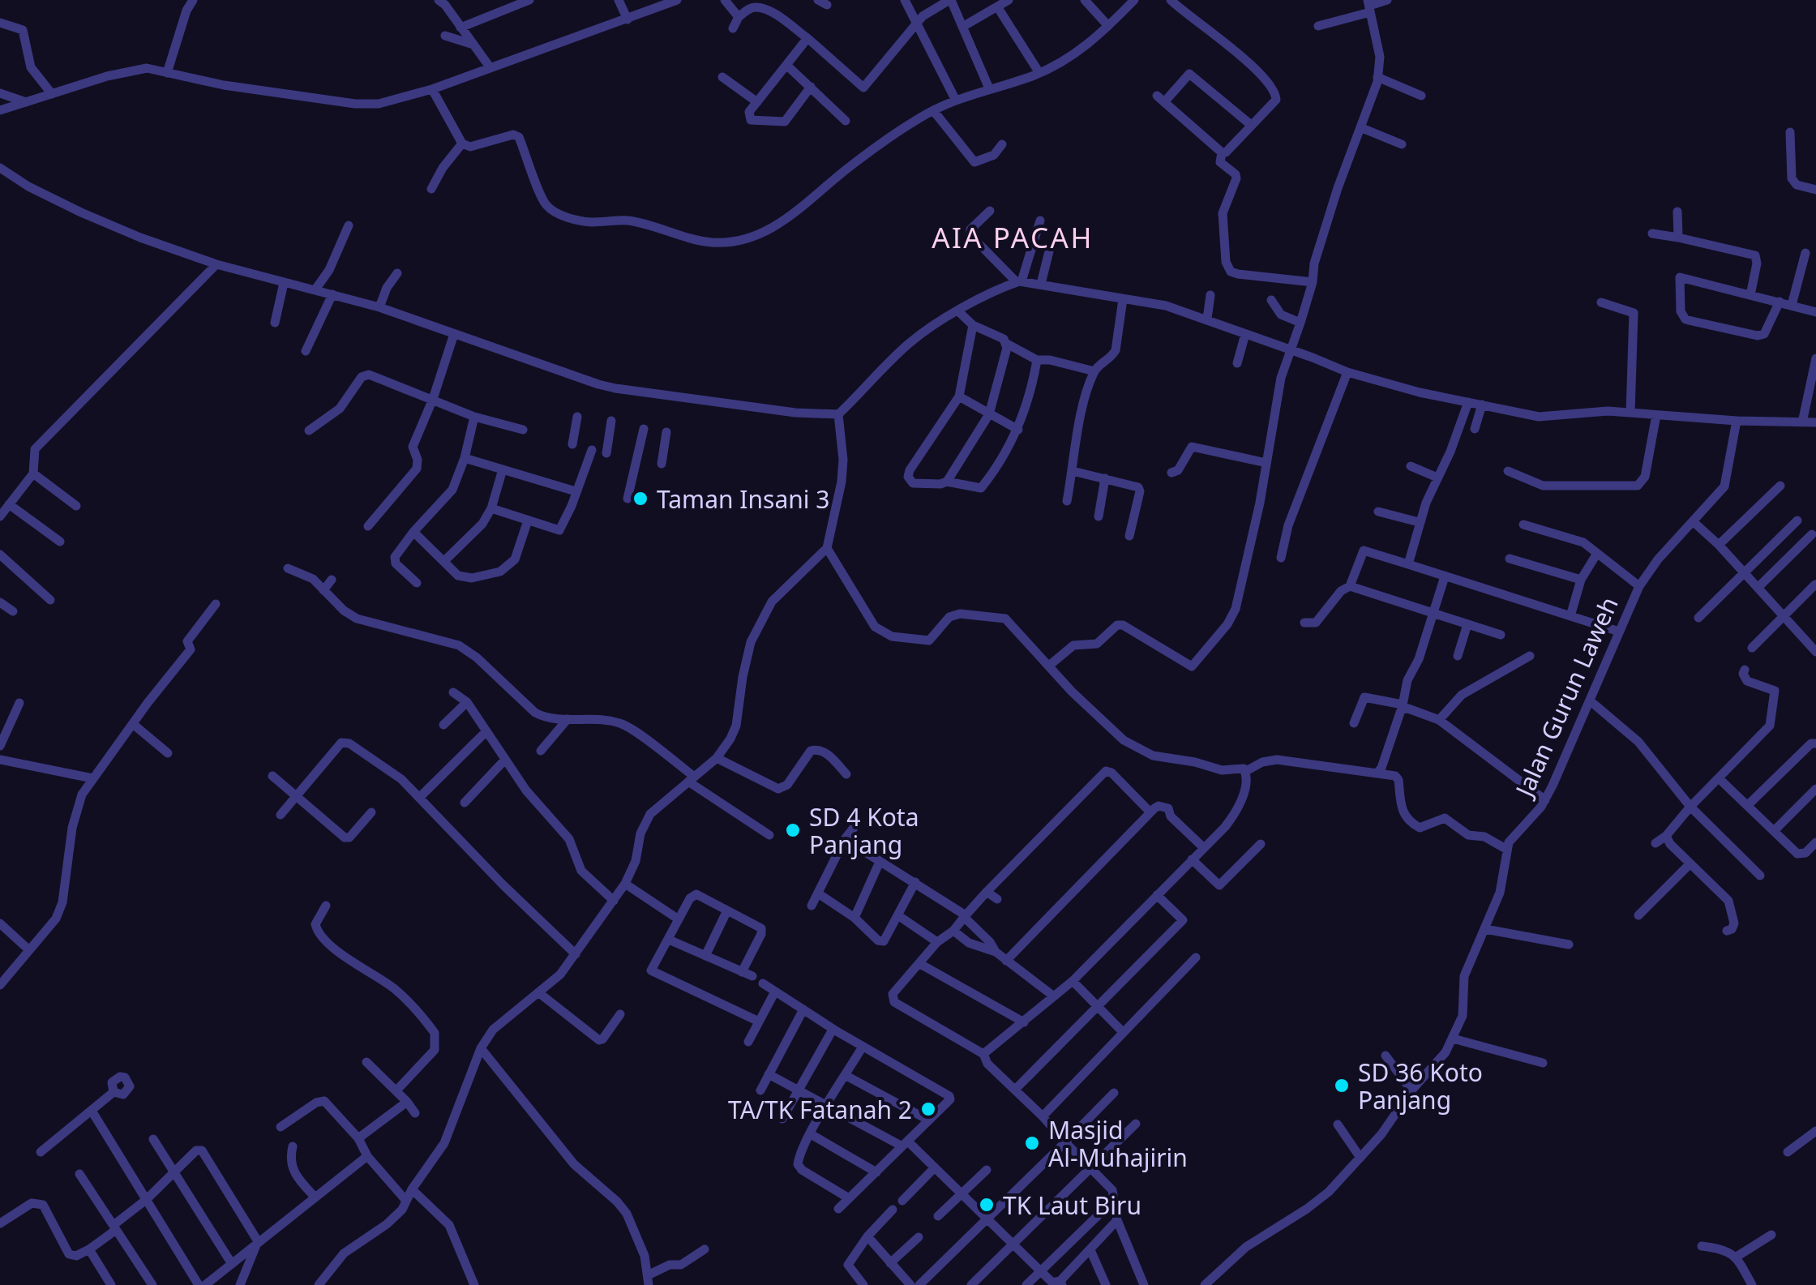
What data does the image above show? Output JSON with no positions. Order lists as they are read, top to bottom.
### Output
{
  "streets": {
    "street": ["Jalan Gurun Laweh"]
  },
  "districts": ["AIA PACAH"],
  "places": [
    "Taman Insani 3",
    "SD 4 Kota Panjang",
    "SD 36 Koto Panjang",
    "TA/TK Fatanah 2",
    "Masjid Al-Muhajirin",
    "TK Laut Biru"
  ]
}
